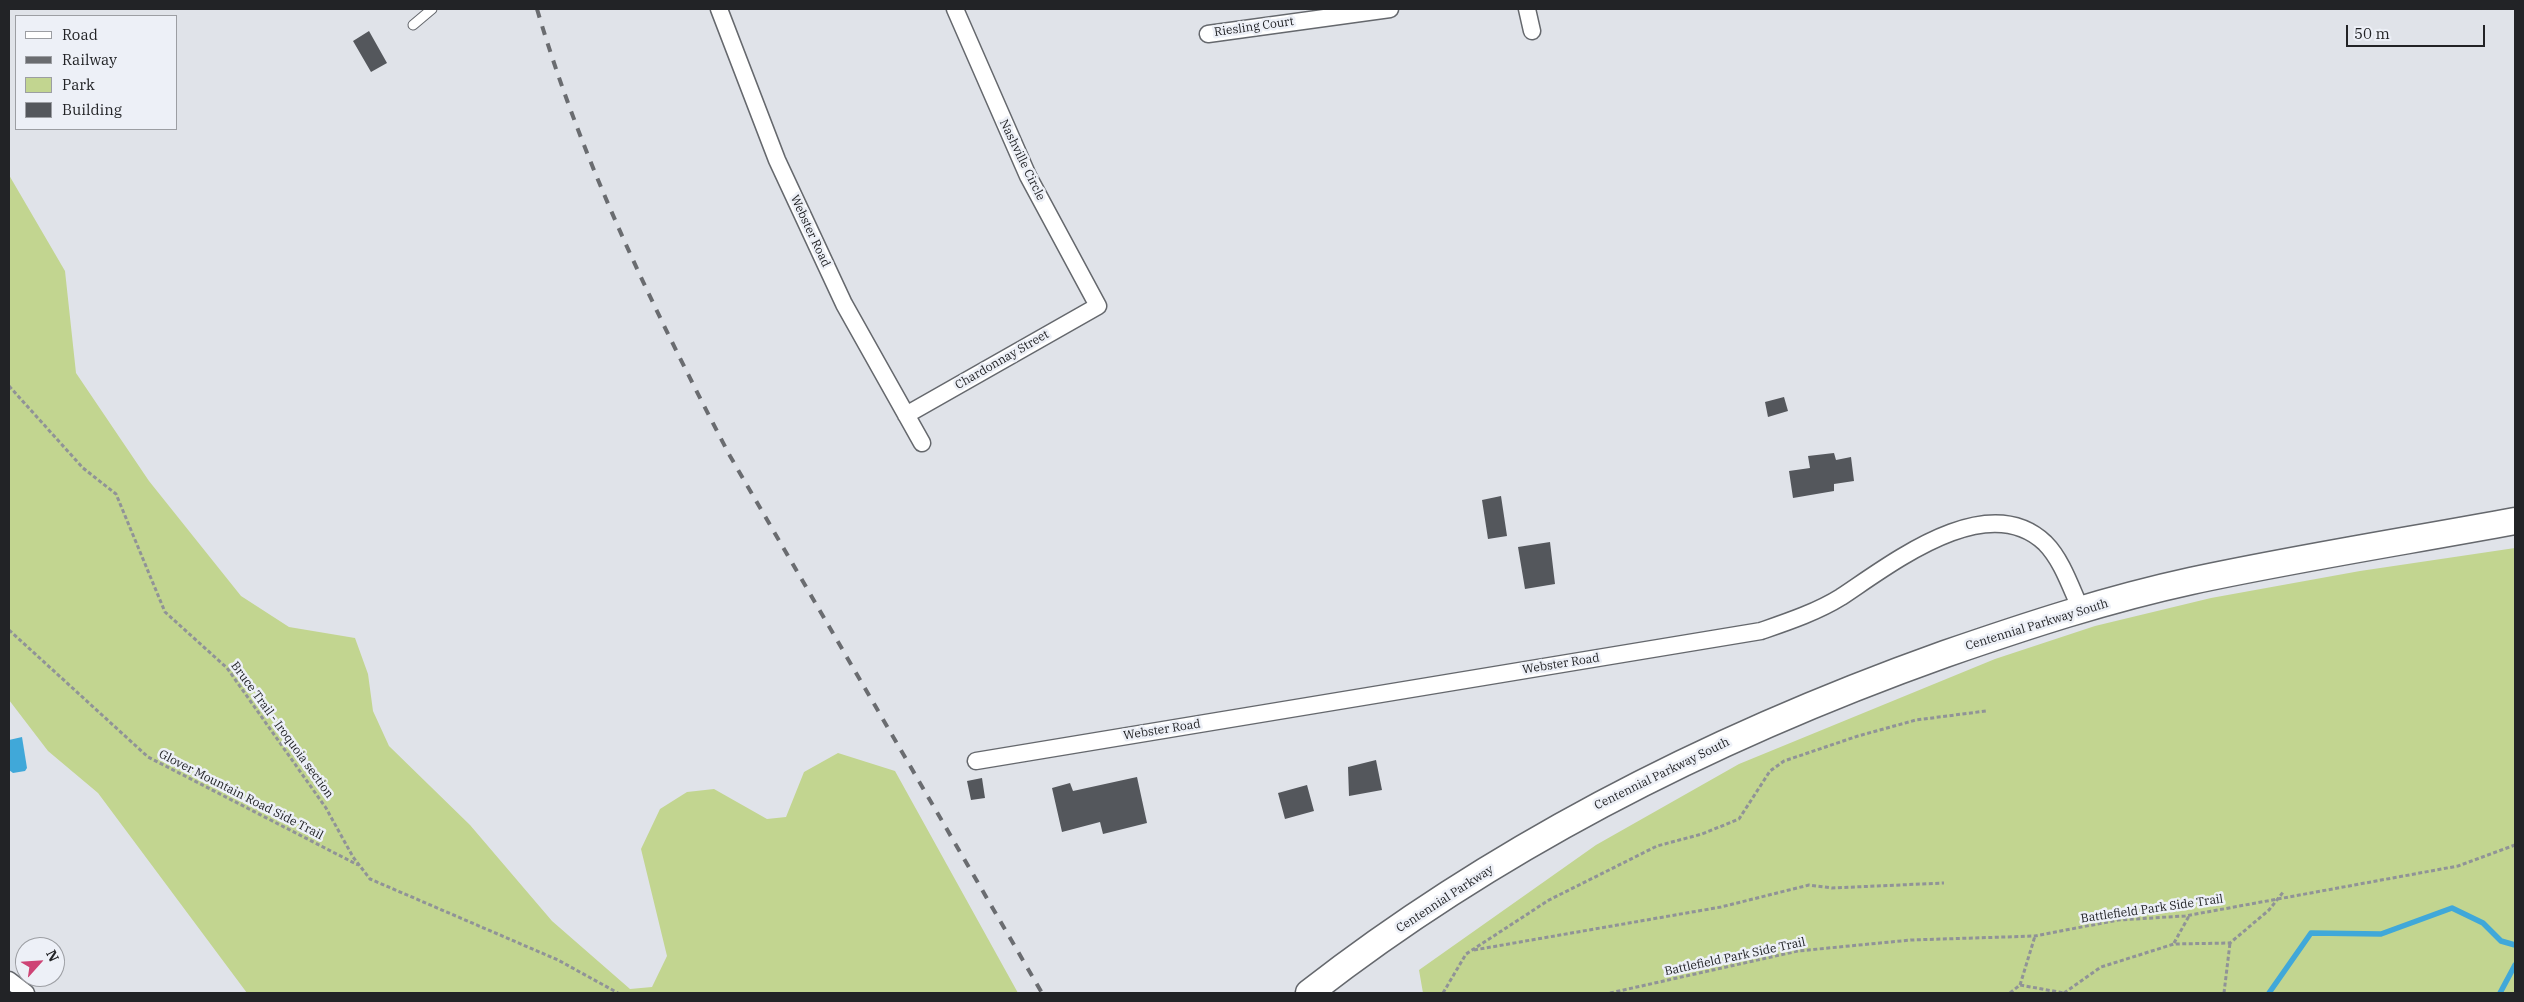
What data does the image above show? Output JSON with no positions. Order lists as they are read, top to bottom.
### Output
{
  "streets": {
    "main road": ["Centennial Parkway South", "Centennial Parkway"],
    "street": [
      "Riesling Court",
      "Nashville Circle",
      "Webster Road",
      "Chardonnay Street"
    ],
    "path": ["Bruce Trail - Iroquoia section", "Glover Mountain Road Side Trail", "Battlefield Park Side Trail"]
  },
  "crossings": [
    ["Nashville Circle", "Chardonnay Street"],
    ["Webster Road", "Chardonnay Street"],
    ["Webster Road", "Centennial Parkway South"],
    ["Centennial Parkway South", "Centennial Parkway"],
    ["Bruce Trail - Iroquoia section", "Glover Mountain Road Side Trail"]
  ],
  "legend": [
    "Road",
    "Railway",
    "Park",
    "Building"
  ],
  "scale_bar": "50 m",
  "north": "top right"
}
